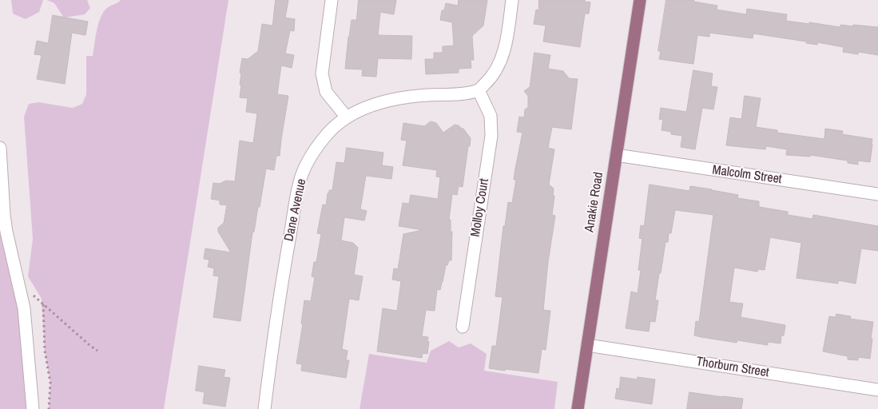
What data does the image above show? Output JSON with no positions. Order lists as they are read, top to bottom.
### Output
{
  "streets": {
    "main road": ["Anakie Road"],
    "street": [
      "Malcolm Street",
      "Molloy Court",
      "Dane Avenue",
      "Thorburn Street"
    ]
  },
  "crossings": [
    ["Malcolm Street", "Anakie Road"],
    ["Anakie Road", "Thorburn Street"],
    ["Molloy Court", "Dane Avenue"]
  ]
}
